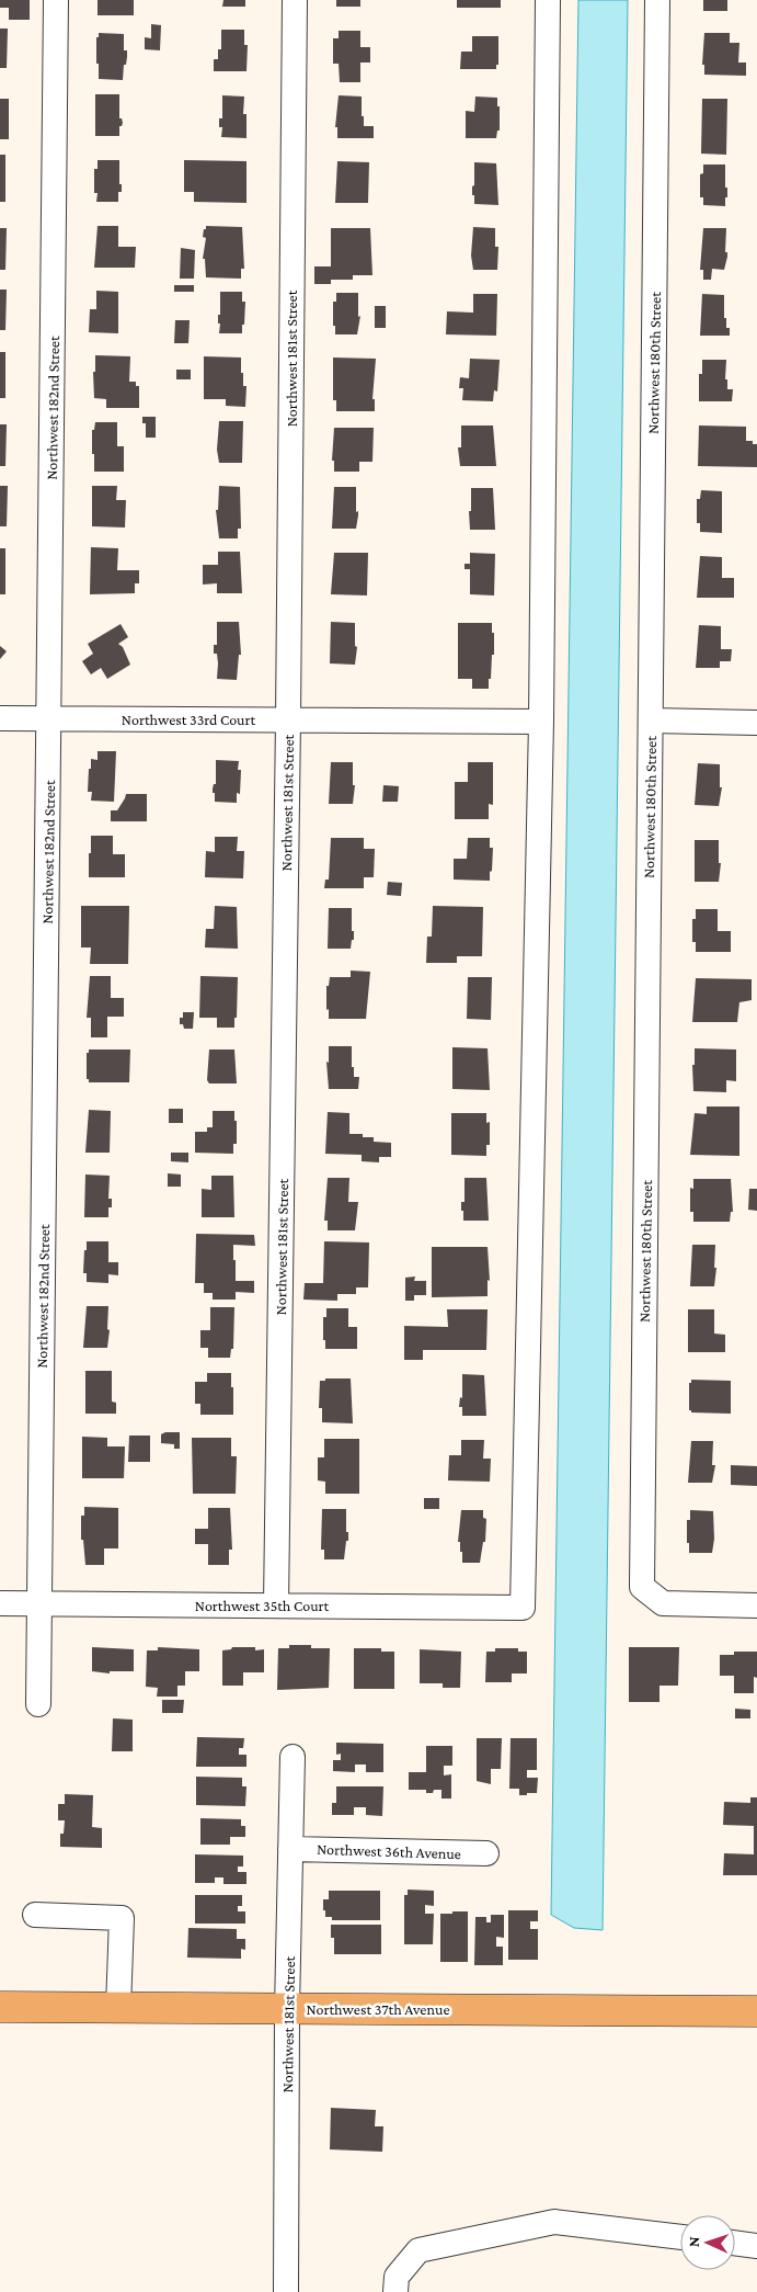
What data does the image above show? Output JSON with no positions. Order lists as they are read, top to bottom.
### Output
{
  "streets": {
    "main road": ["Northwest 37th Avenue"],
    "street": [
      "Northwest 181st Street",
      "Northwest 180th Street",
      "Northwest 182nd Street",
      "Northwest 33rd Court",
      "Northwest 35th Court",
      "Northwest 36th Avenue"
    ]
  },
  "crossings": [
    ["Northwest 181st Street", "Northwest 33rd Court"],
    ["Northwest 181st Street", "Northwest 35th Court"],
    ["Northwest 181st Street", "Northwest 36th Avenue"],
    ["Northwest 181st Street", "Northwest 37th Avenue"],
    ["Northwest 182nd Street", "Northwest 33rd Court"],
    ["Northwest 182nd Street", "Northwest 35th Court"],
    ["Northwest 33rd Court", "Northwest 35th Court"]
  ],
  "north": "left"
}
